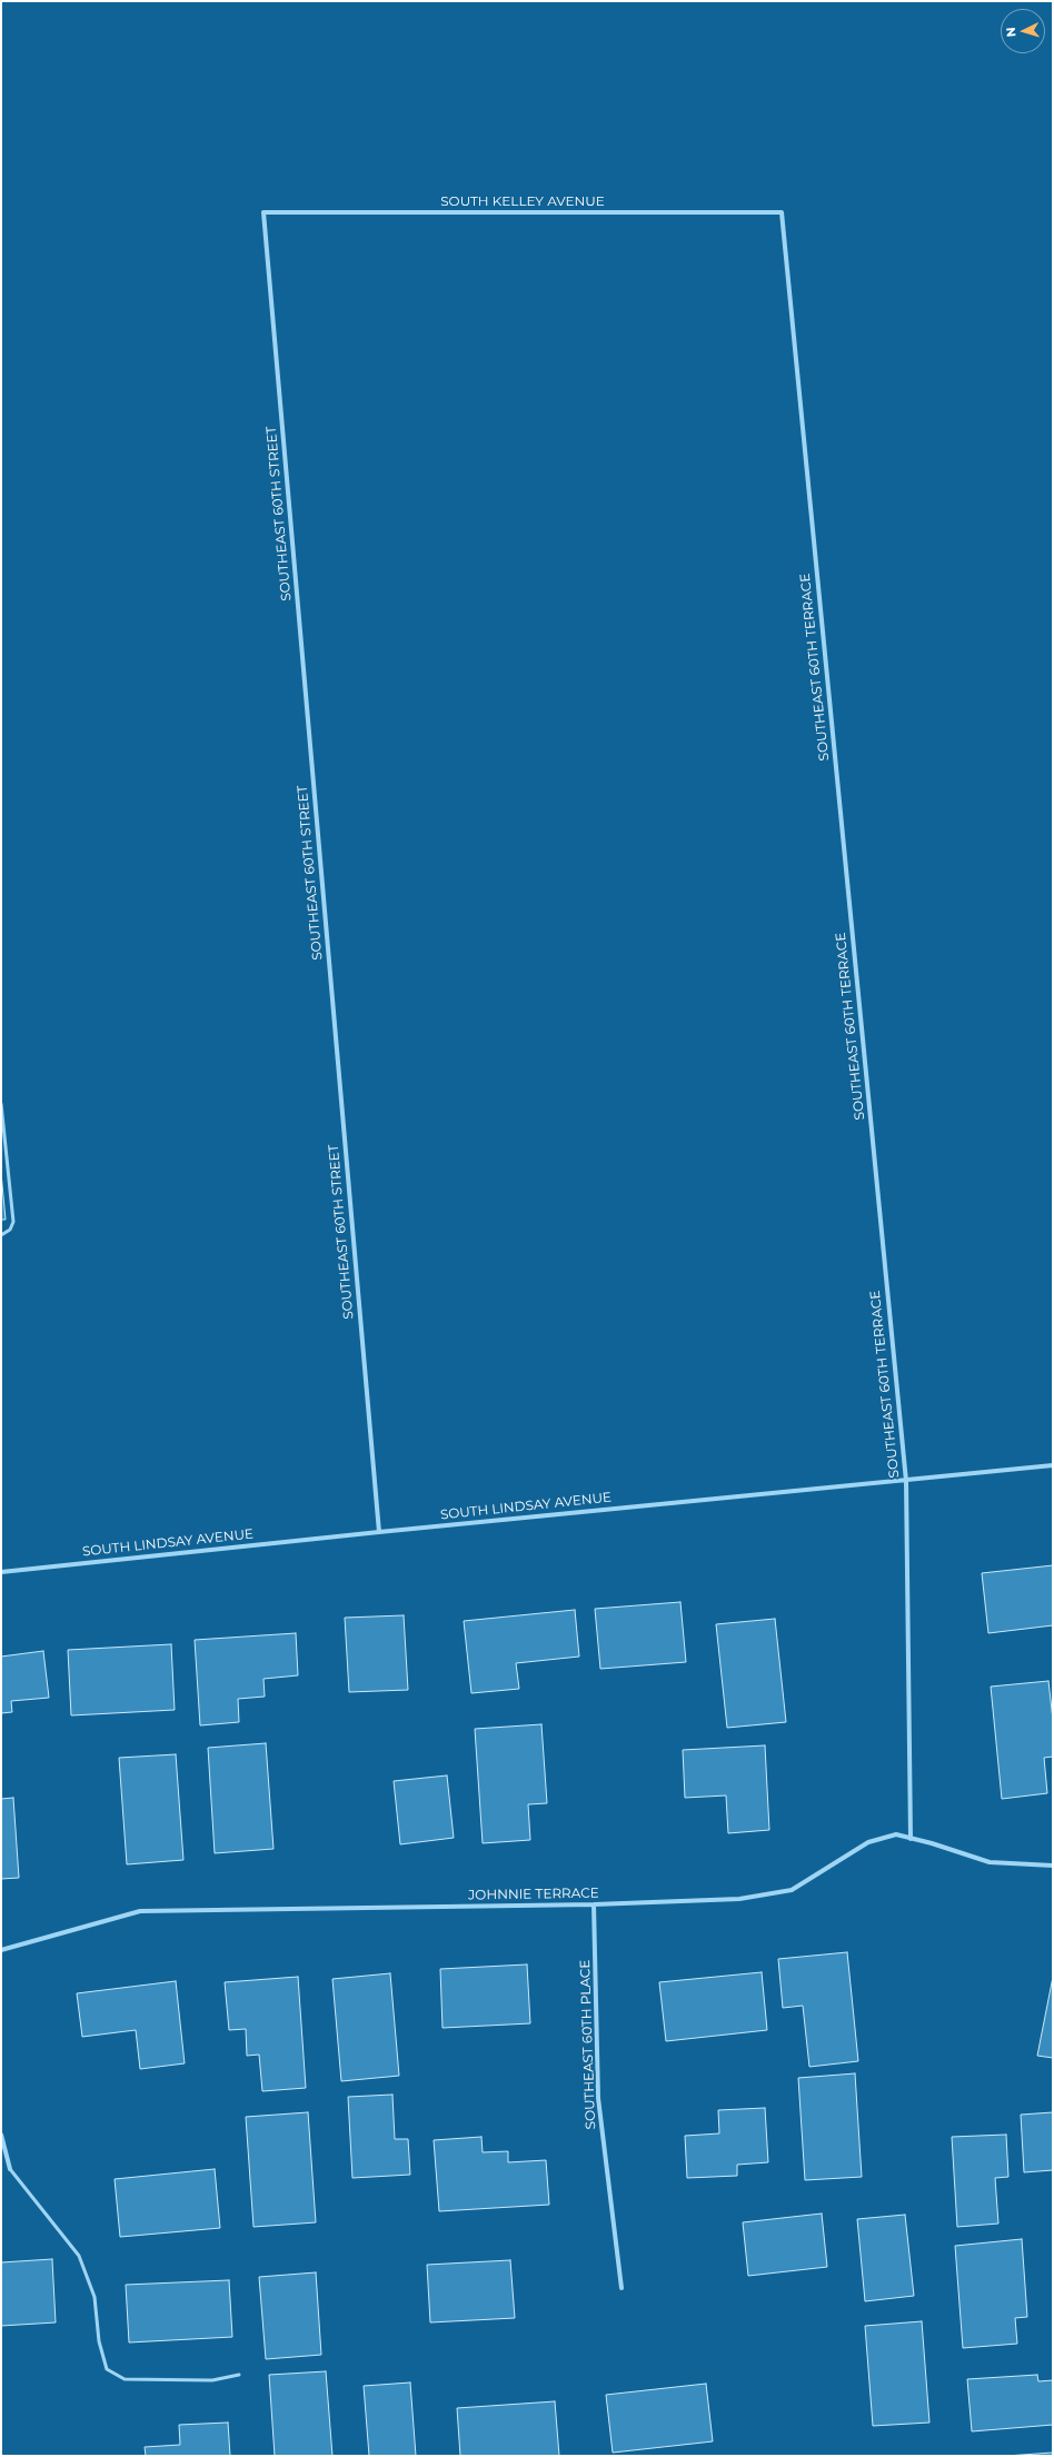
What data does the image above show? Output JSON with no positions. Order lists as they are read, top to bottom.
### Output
{
  "streets": {
    "street": [
      "SOUTH KELLEY AVENUE",
      "SOUTHEAST 60TH STREET",
      "SOUTHEAST 60TH TERRACE",
      "SOUTH LINDSAY AVENUE",
      "JOHNNIE TERRACE",
      "SOUTHEAST 60TH PLACE"
    ]
  },
  "crossings": [
    ["SOUTH KELLEY AVENUE", "SOUTHEAST 60TH STREET"],
    ["SOUTH KELLEY AVENUE", "SOUTHEAST 60TH TERRACE"],
    ["SOUTHEAST 60TH STREET", "SOUTH LINDSAY AVENUE"],
    ["SOUTHEAST 60TH TERRACE", "SOUTH LINDSAY AVENUE"],
    ["SOUTHEAST 60TH TERRACE", "JOHNNIE TERRACE"],
    ["JOHNNIE TERRACE", "SOUTHEAST 60TH PLACE"]
  ],
  "north": "left"
}
